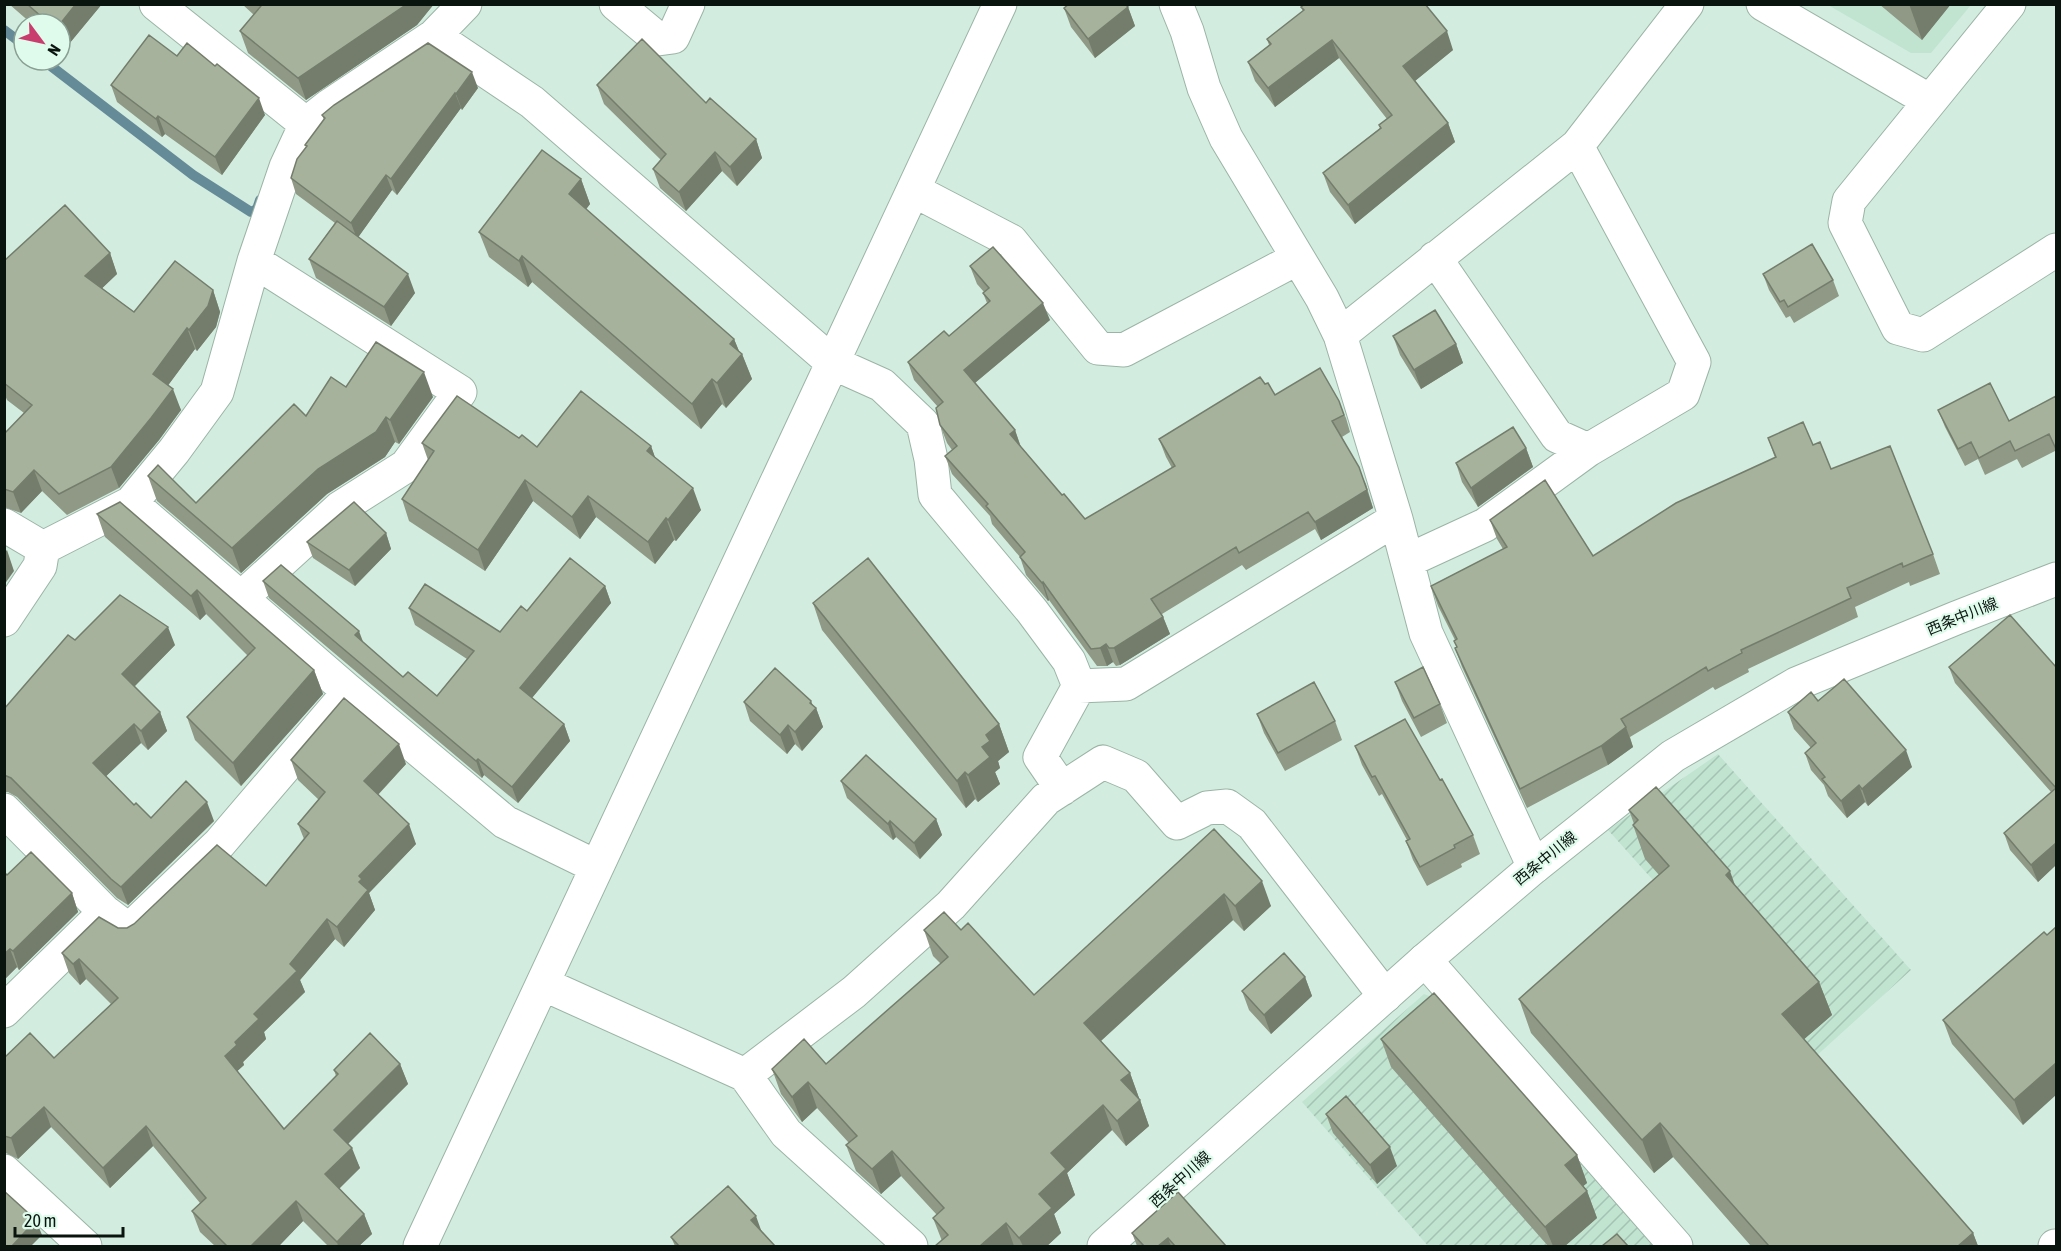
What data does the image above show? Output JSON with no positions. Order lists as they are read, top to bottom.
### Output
{
  "streets": {
    "street": ["西条中川線"]
  },
  "scale_bar": "20 m",
  "north": "bottom right"
}
